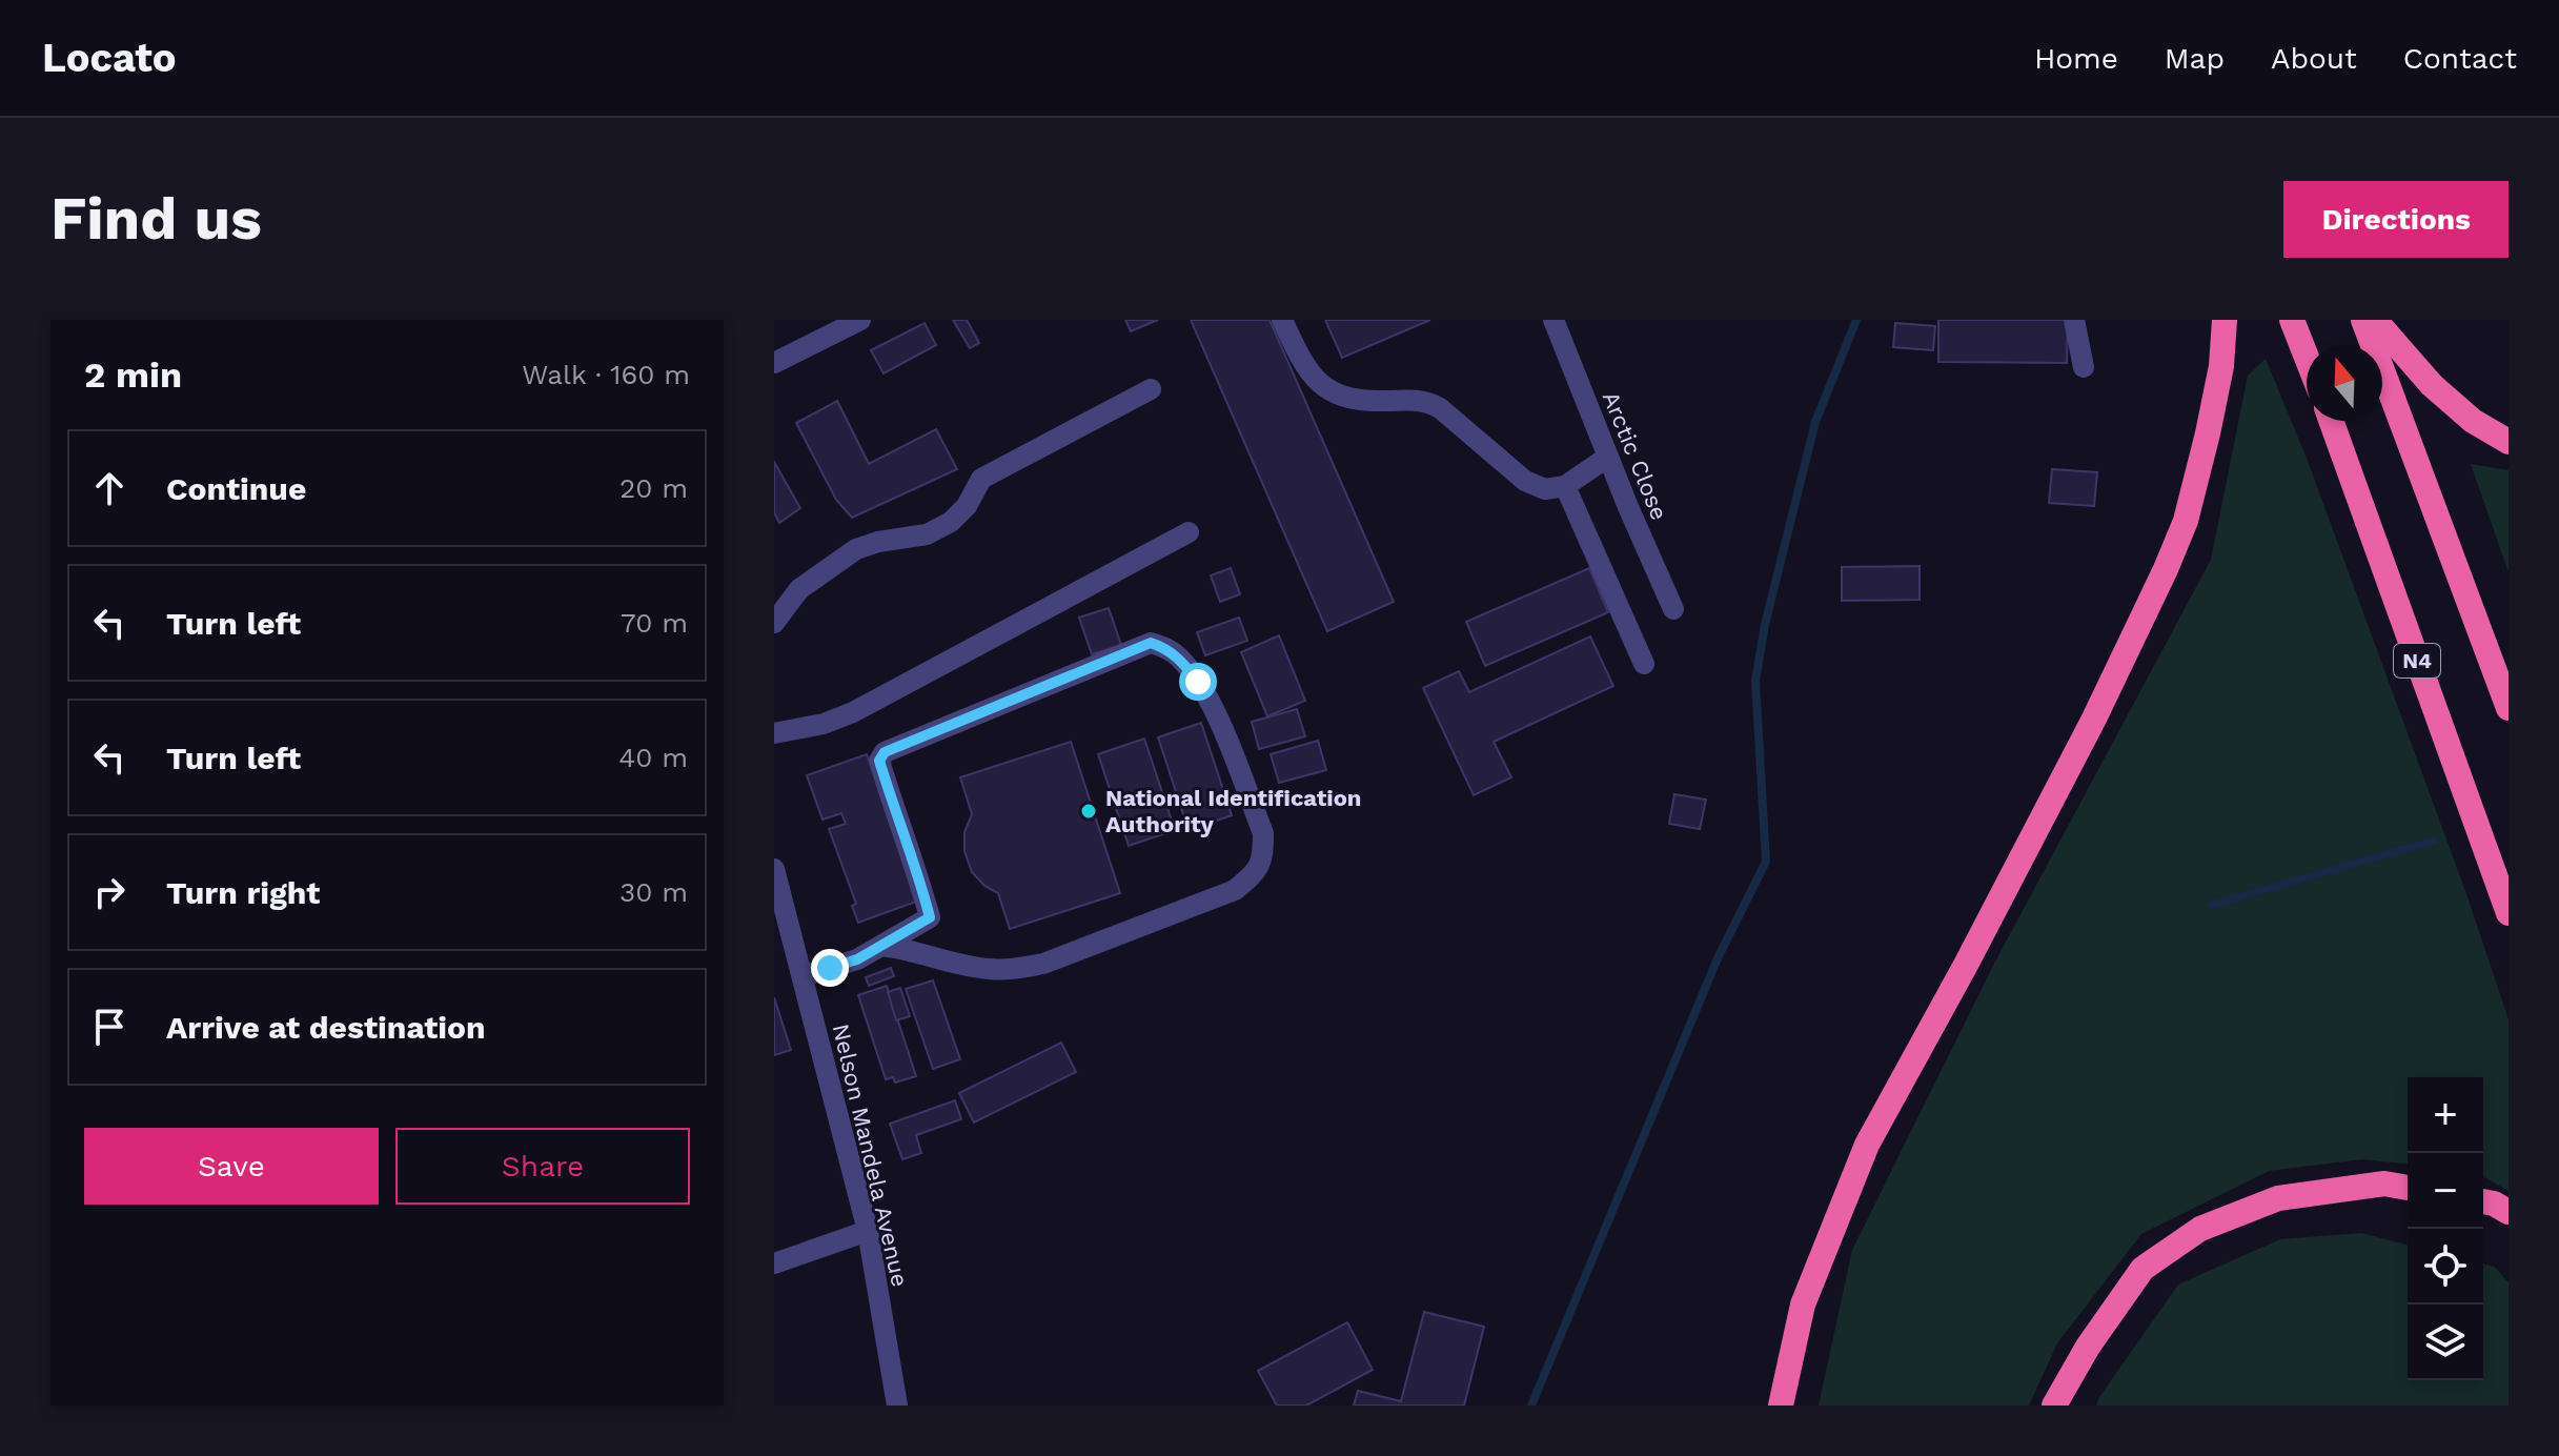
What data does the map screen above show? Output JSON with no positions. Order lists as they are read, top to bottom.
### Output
{
  "streets": {
    "highway": ["N4"],
    "street": ["Arctic Close", "Nelson Mandela Avenue"]
  },
  "places": ["National Identification Authority"],
  "north": "top",
  "page": {
    "header": "Locato",
    "nav": [
      "Home",
      "Map",
      "About",
      "Contact"
    ],
    "buttons": [
      "Directions",
      ["Save", "Share"]
    ],
    "title": "Find us",
    "heading": ["2 min", "Walk · 160 m"],
    "list": [
      ["Continue", "20 m"],
      ["Turn left", "70 m"],
      ["Turn left", "40 m"],
      ["Turn right", "30 m"],
      "Arrive at destination"
    ],
    "map_buttons": ["+", "−"]
  }
}
